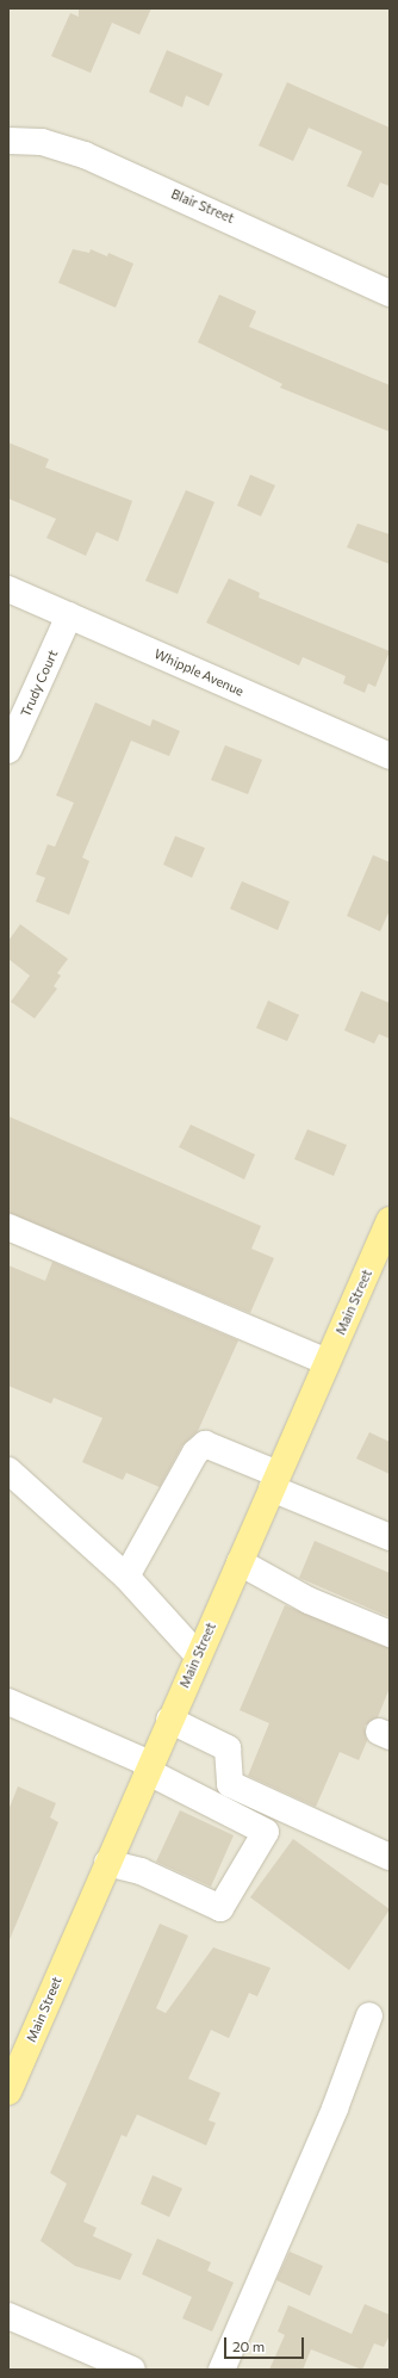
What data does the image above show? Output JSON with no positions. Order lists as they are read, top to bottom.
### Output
{
  "streets": {
    "main road": ["Main Street"],
    "street": ["Blair Street", "Whipple Avenue", "Trudy Court"]
  },
  "crossings": [
    ["Whipple Avenue", "Trudy Court"]
  ],
  "scale_bar": "20 m"
}
